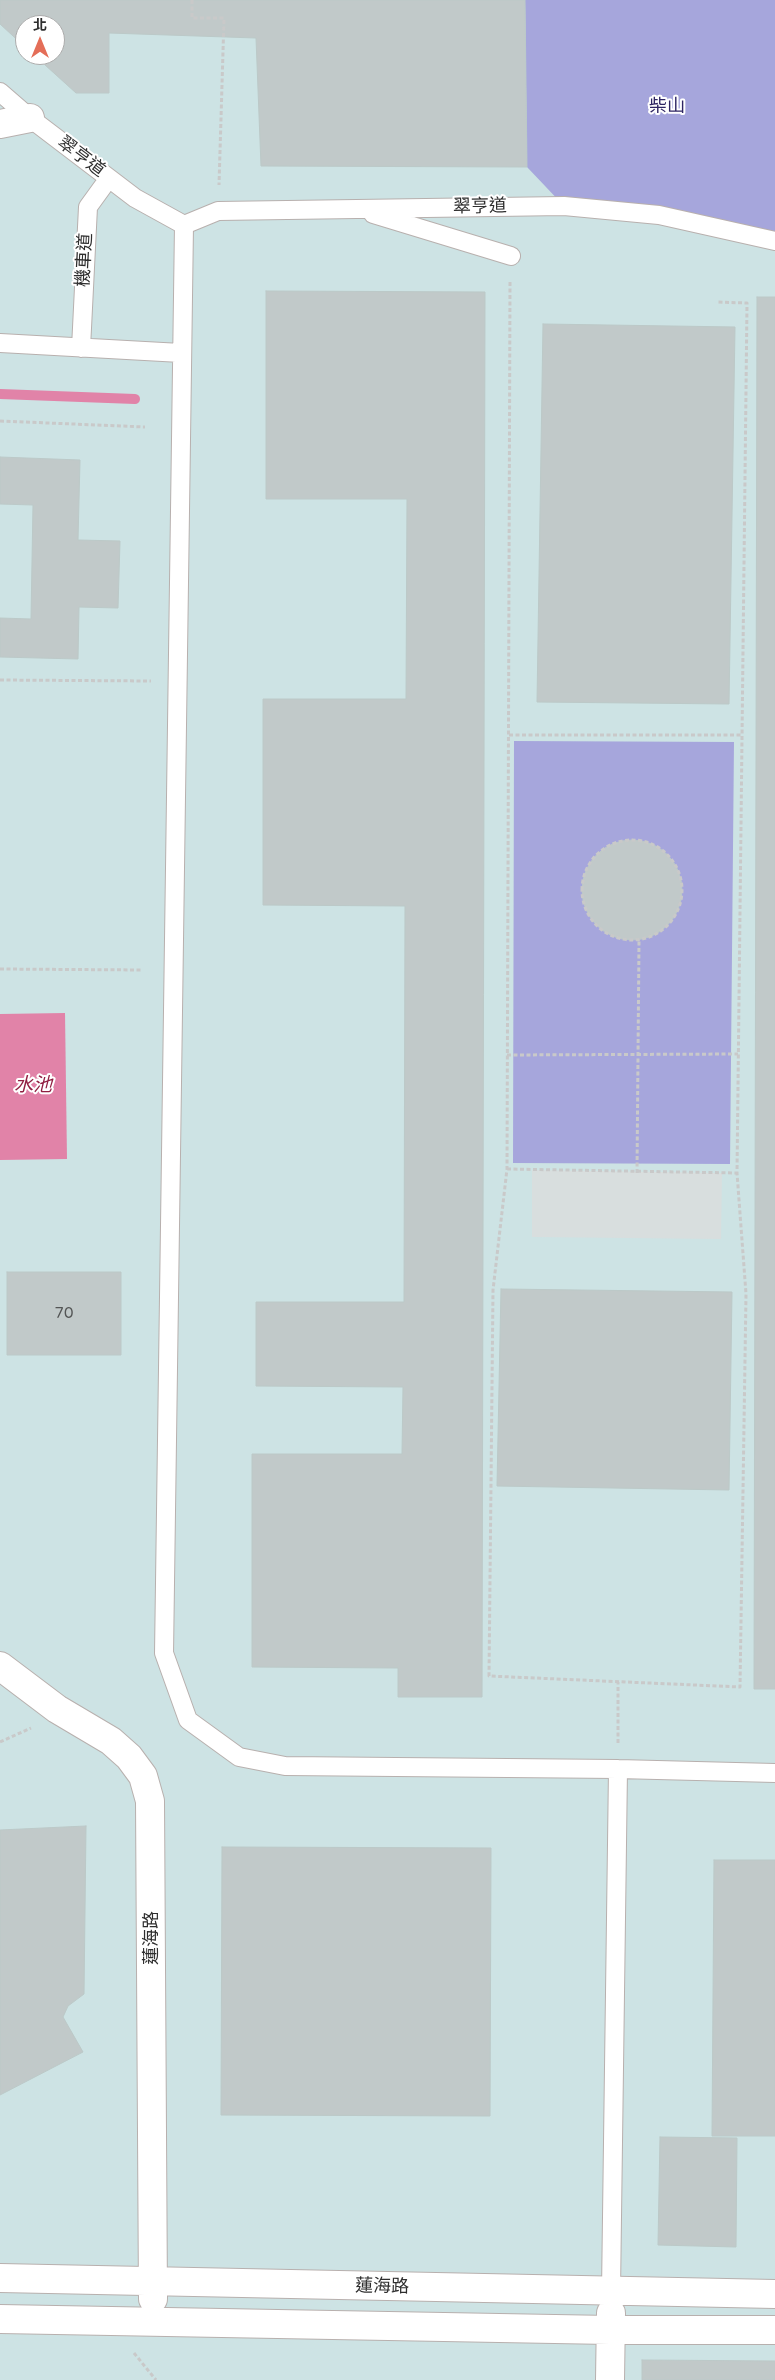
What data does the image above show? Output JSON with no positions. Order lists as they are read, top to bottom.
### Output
{
  "streets": {
    "street": ["蓮海路"],
    "lane": ["翠亨道", "機車道"]
  },
  "crossings": [
    ["翠亨道", "機車道"]
  ],
  "water": ["水池"],
  "parks": ["柴山"],
  "house_numbers": ["70"],
  "north": "top"
}
